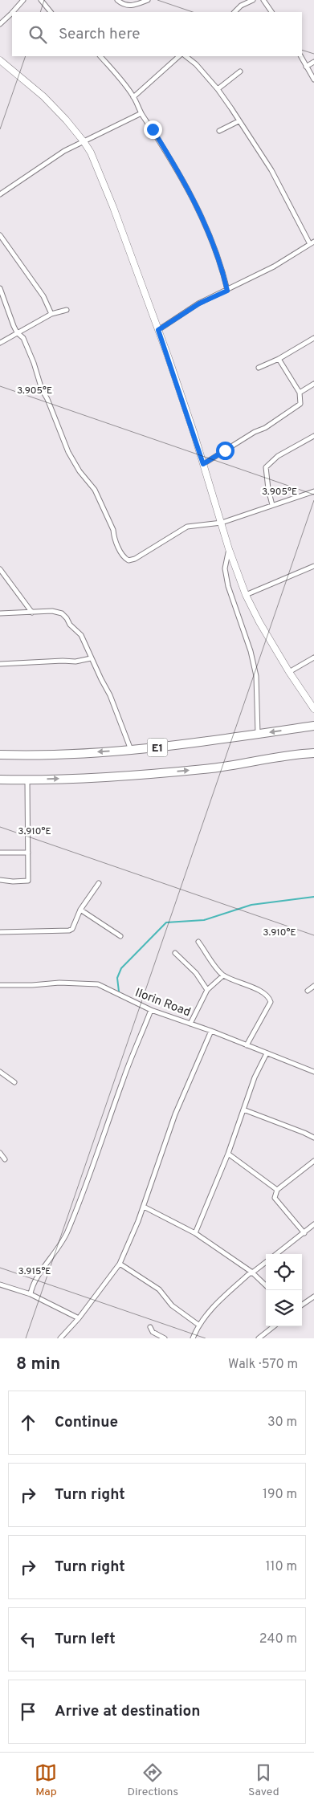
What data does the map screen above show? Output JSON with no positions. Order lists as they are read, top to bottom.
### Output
{
  "streets": {
    "highway": ["E1"],
    "street": ["Ilorin Road"]
  },
  "page": {
    "search": "Search here",
    "heading": ["8 min", "Walk · 570 m"],
    "list": [
      ["Continue", "30 m"],
      ["Turn right", "190 m"],
      ["Turn right", "110 m"],
      ["Turn left", "240 m"],
      "Arrive at destination"
    ],
    "nav": ["Map", "Directions", "Saved"]
  },
  "coordinates": ["3.905°E", "3.910°E", "3.915°E"]
}
